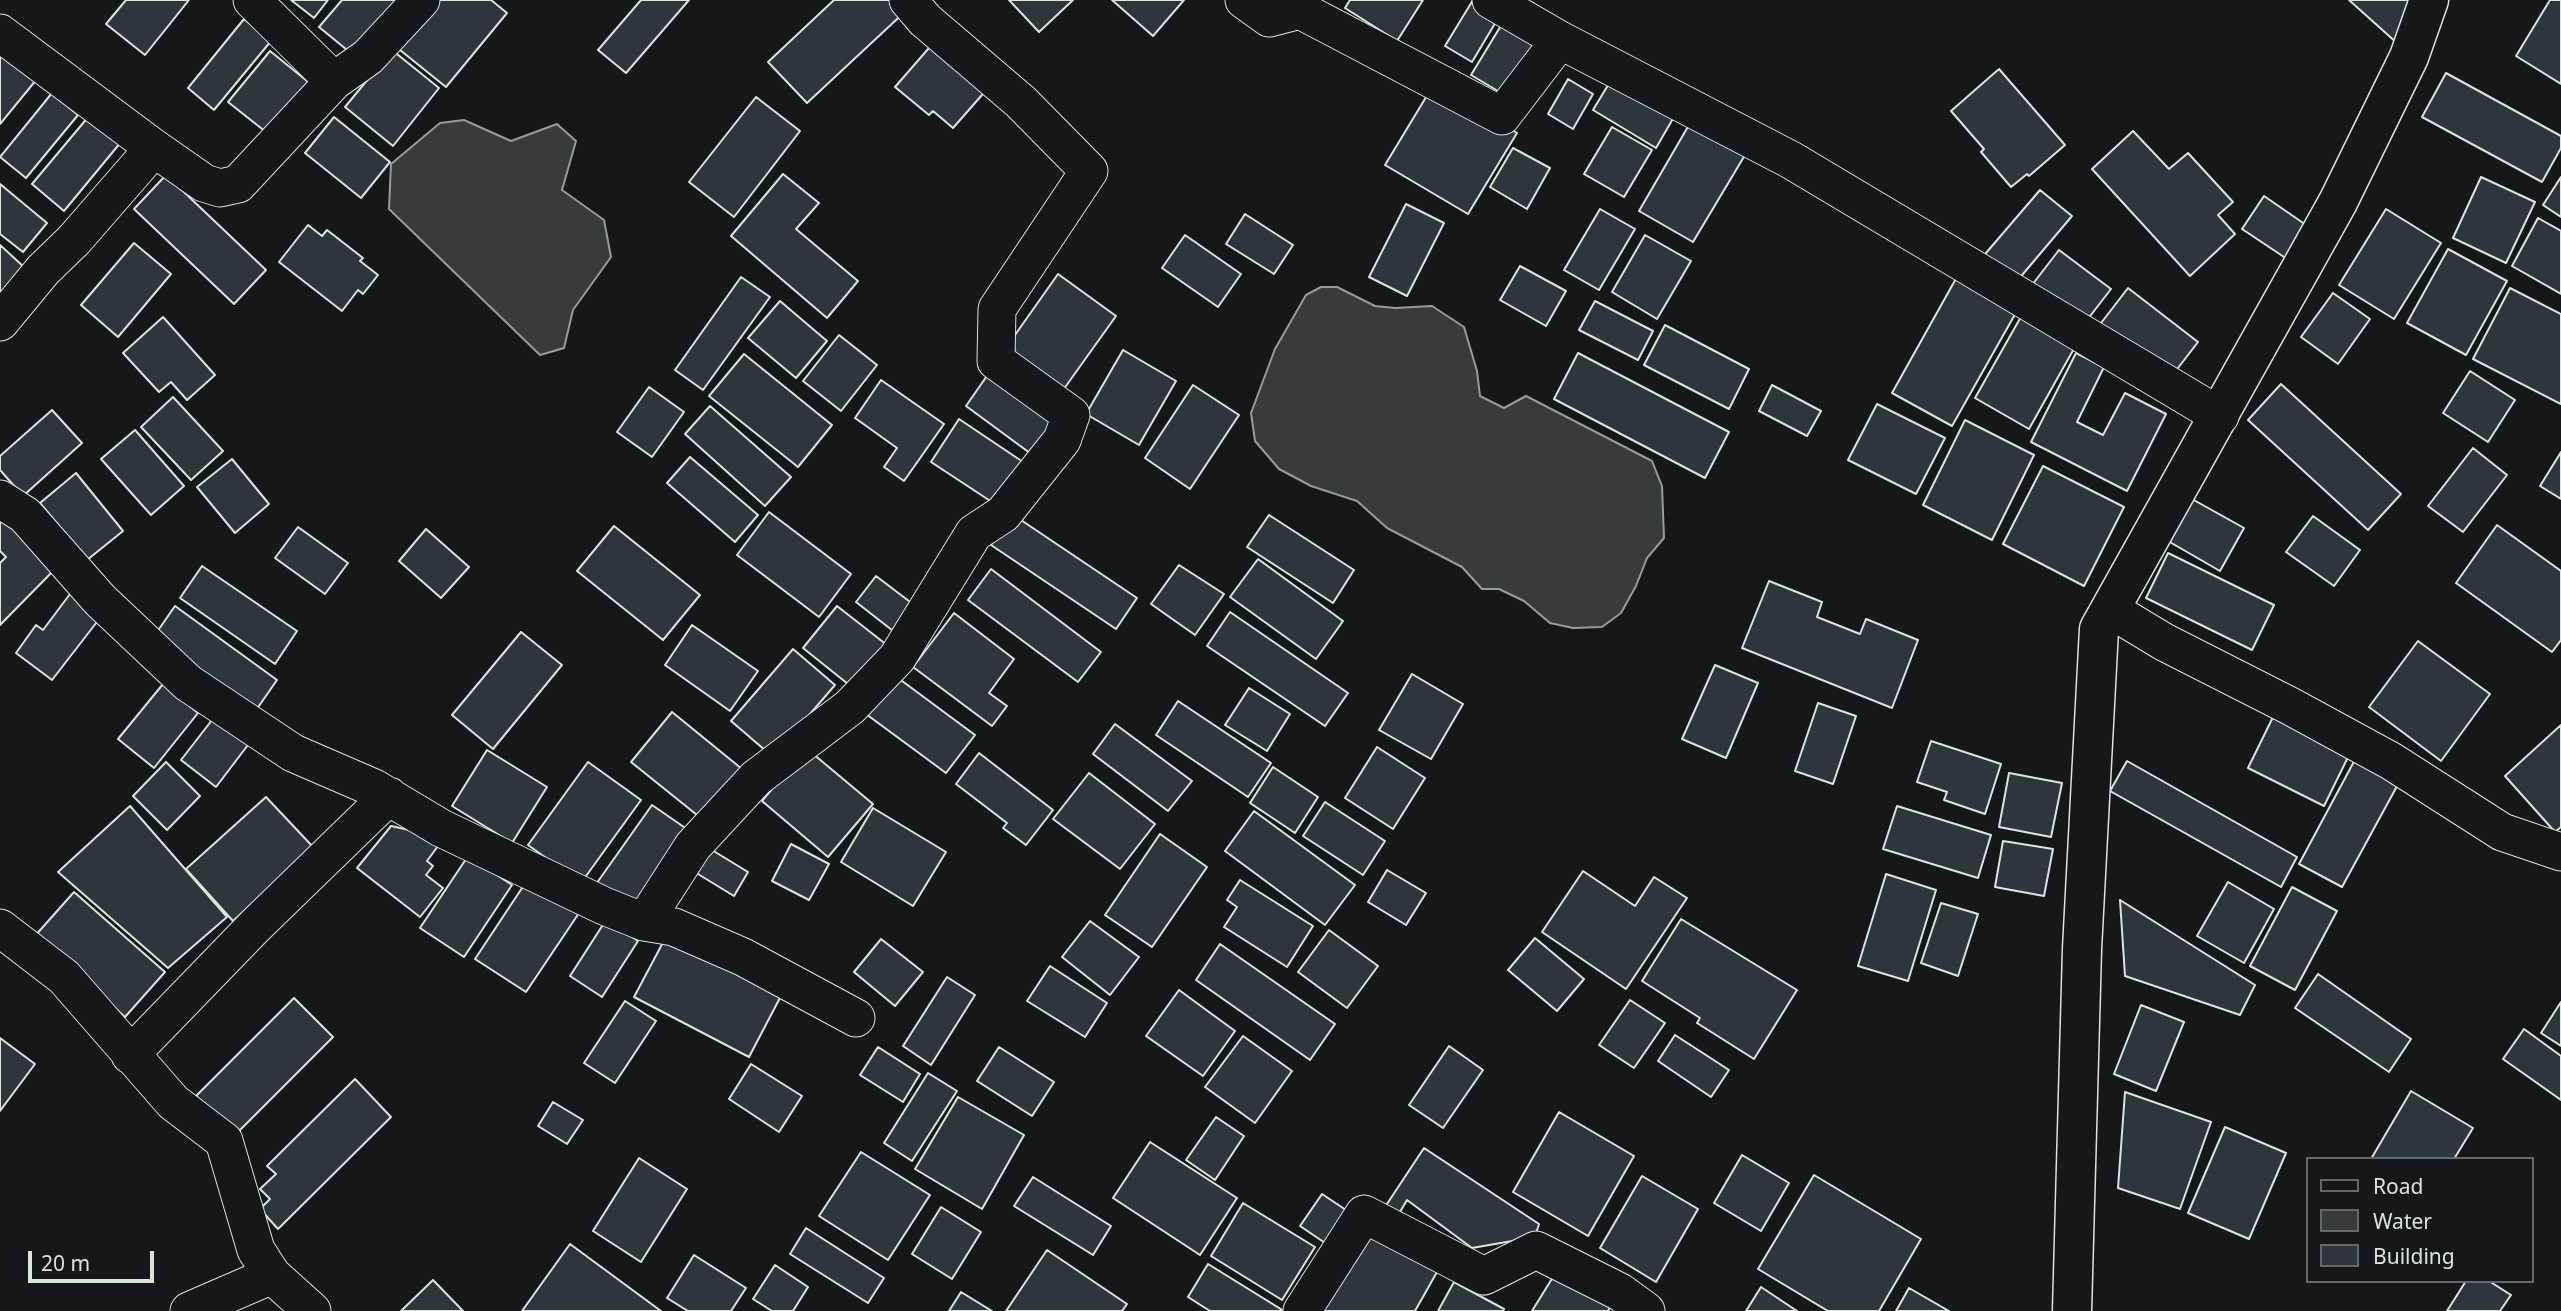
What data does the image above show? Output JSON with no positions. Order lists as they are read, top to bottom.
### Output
{
  "legend": ["Road", "Water", "Building"],
  "scale_bar": "20 m"
}
